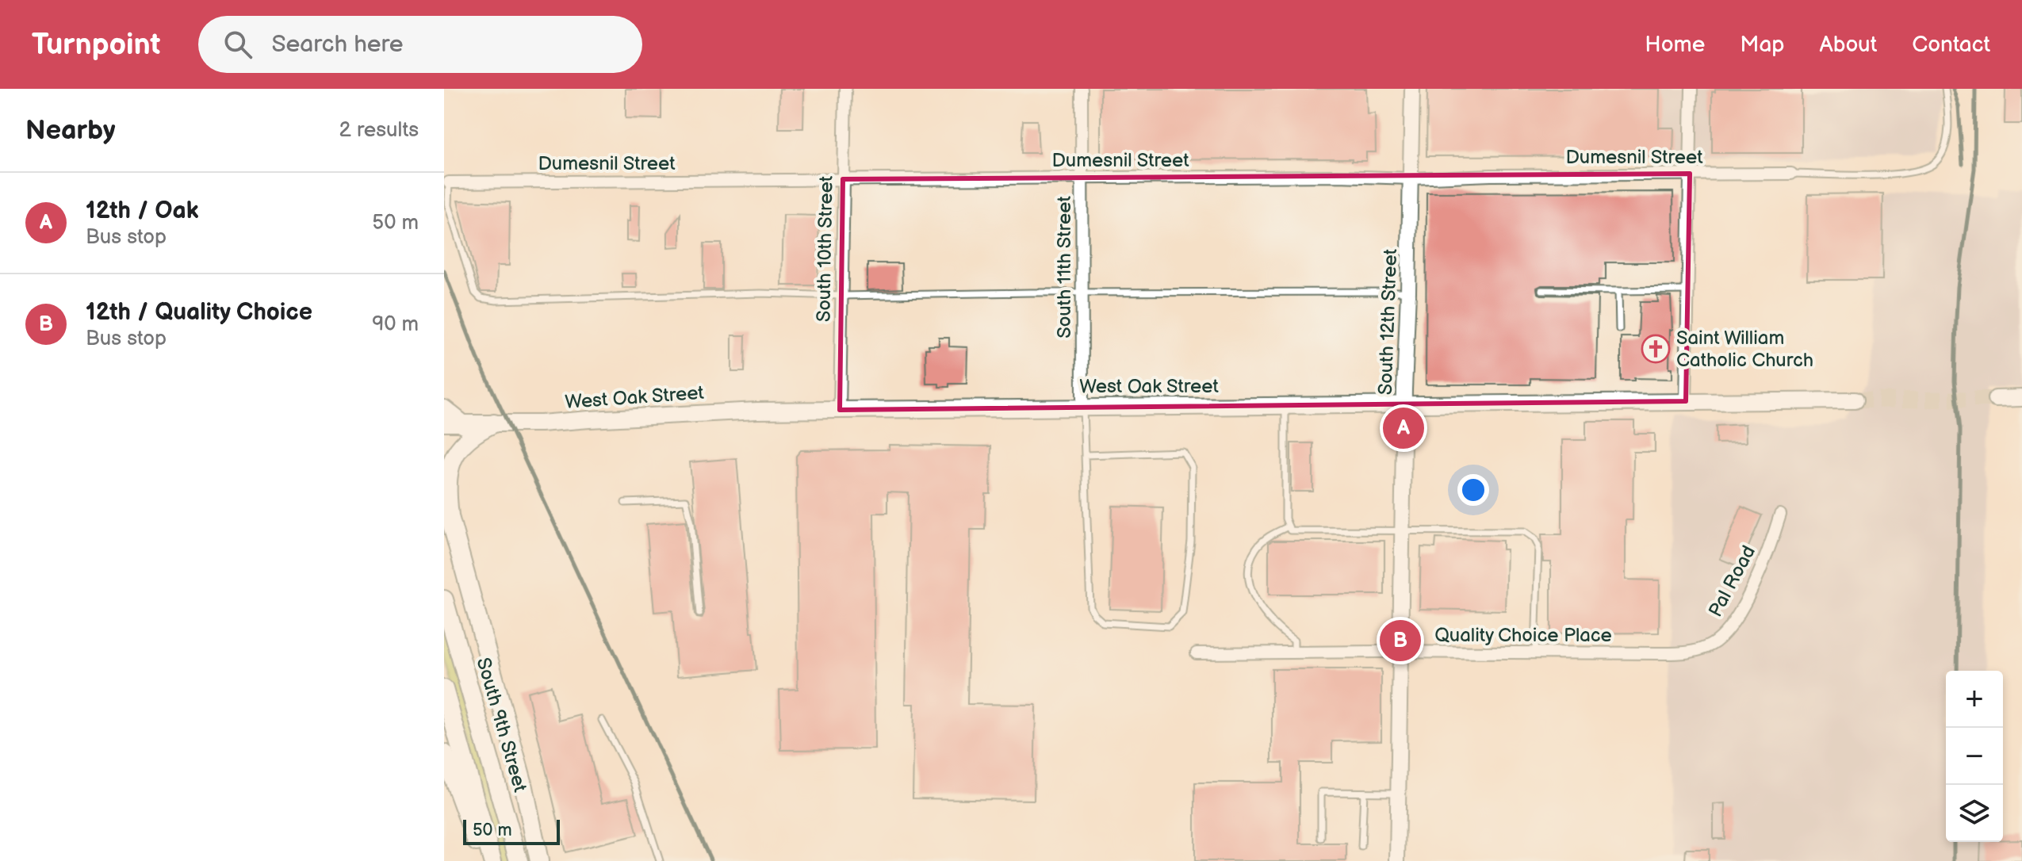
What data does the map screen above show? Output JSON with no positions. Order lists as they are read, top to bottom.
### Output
{
  "streets": {
    "main road": ["West Oak Street", "South 9th Street"],
    "street": [
      "Dumesnil Street",
      "South 10th Street",
      "South 11th Street",
      "South 12th Street",
      "Pal Road",
      "Quality Choice Place"
    ]
  },
  "crossings": [
    ["Dumesnil Street", "South 10th Street"],
    ["Dumesnil Street", "South 11th Street"],
    ["Dumesnil Street", "South 12th Street"],
    ["South 10th Street", "West Oak Street"],
    ["South 11th Street", "West Oak Street"],
    ["South 12th Street", "West Oak Street"],
    ["South 12th Street", "Quality Choice Place"],
    ["Pal Road", "Quality Choice Place"]
  ],
  "places": {
    "church": ["Saint William Catholic Church"]
  },
  "scale_bar": "50 m",
  "page": {
    "header": "Turnpoint",
    "search": "Search here",
    "nav": [
      "Home",
      "Map",
      "About",
      "Contact"
    ],
    "heading": ["Nearby", "2 results"],
    "list": [
      {
        "mark": "A",
        "name": "12th / Oak",
        "note": "Bus stop",
        "value": "50 m"
      },
      {
        "mark": "B",
        "name": "12th / Quality Choice",
        "note": "Bus stop",
        "value": "90 m"
      }
    ],
    "pins": ["A", "B"],
    "map_buttons": ["+", "−"],
    "scale": "50 m"
  }
}
